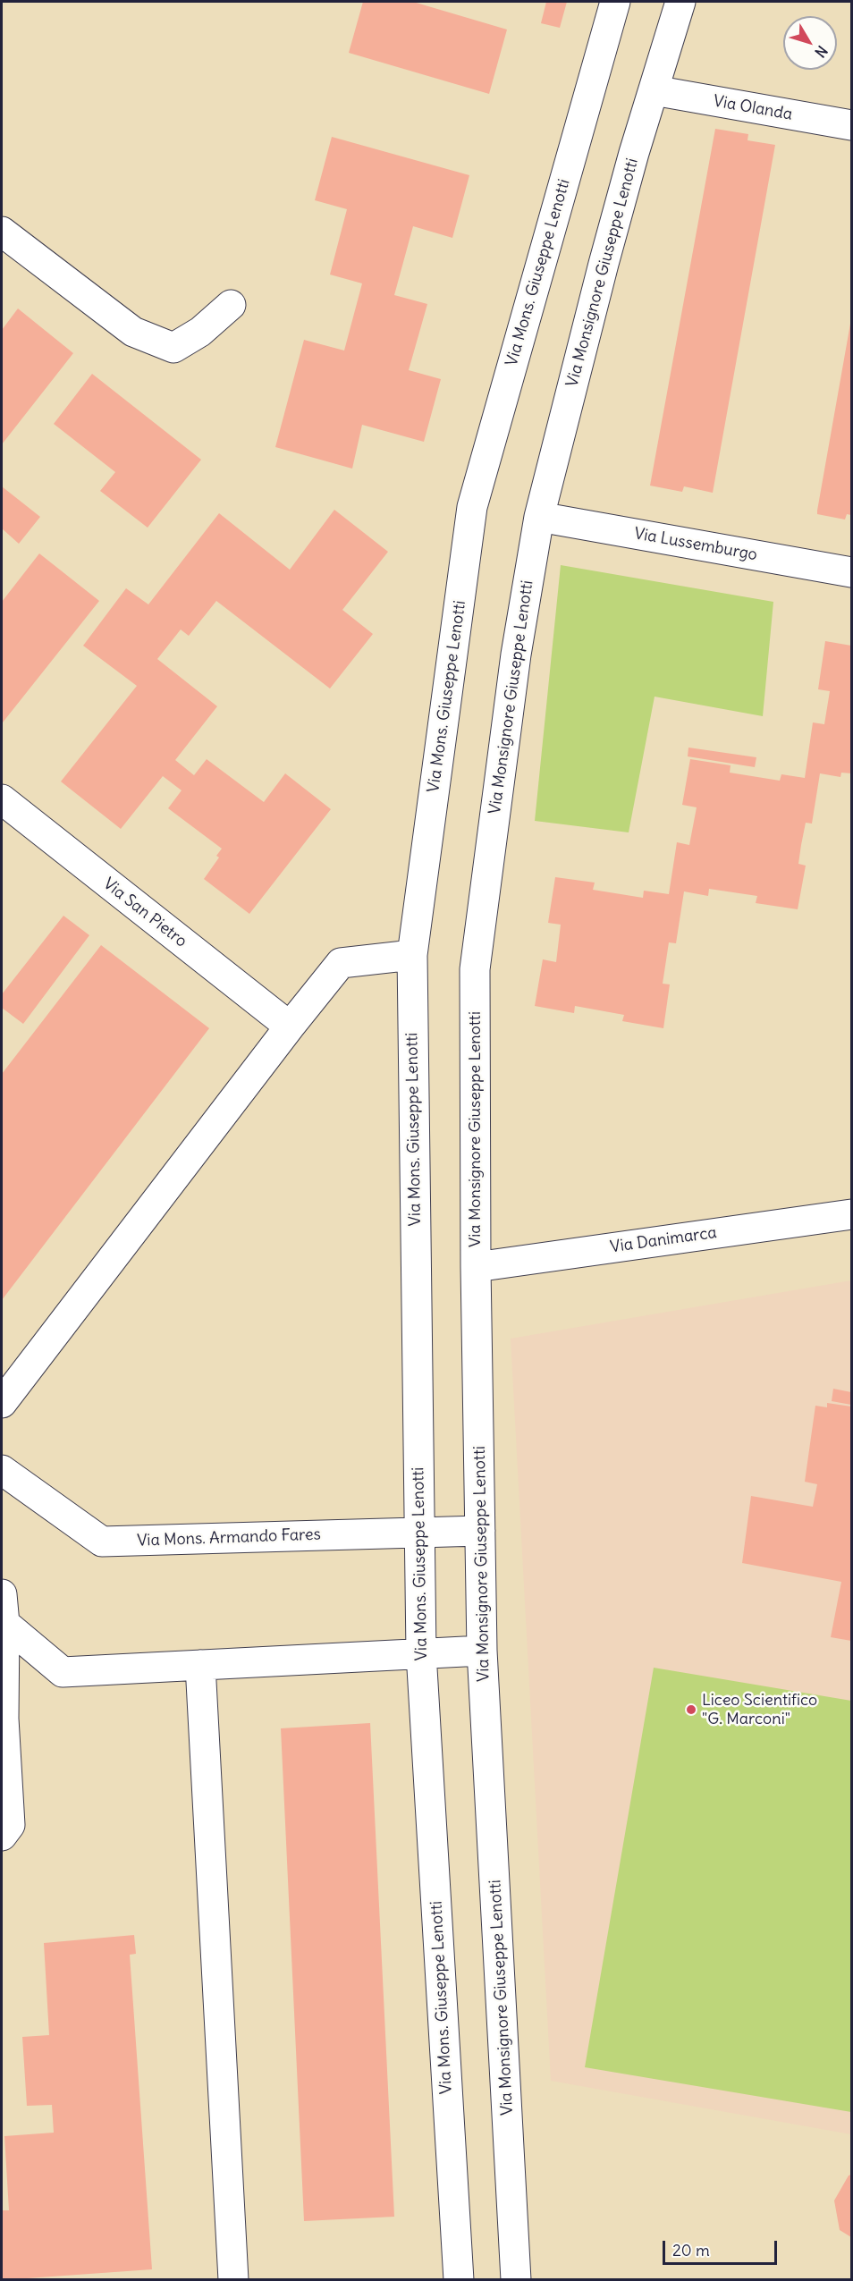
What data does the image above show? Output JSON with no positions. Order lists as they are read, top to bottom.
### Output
{
  "streets": {
    "street": [
      "Via Olanda",
      "Via Mons. Giuseppe Lenotti",
      "Via Monsignore Giuseppe Lenotti",
      "Via Lussemburgo",
      "Via San Pietro",
      "Via Danimarca",
      "Via Mons. Armando Fares"
    ]
  },
  "crossings": [
    ["Via Olanda", "Via Monsignore Giuseppe Lenotti"],
    ["Via Mons. Giuseppe Lenotti", "Via Mons. Armando Fares"],
    ["Via Monsignore Giuseppe Lenotti", "Via Lussemburgo"],
    ["Via Monsignore Giuseppe Lenotti", "Via Danimarca"],
    ["Via Monsignore Giuseppe Lenotti", "Via Mons. Armando Fares"]
  ],
  "places": ["Liceo Scientifico \"G. Marconi\""],
  "scale_bar": "20 m",
  "north": "bottom right"
}
